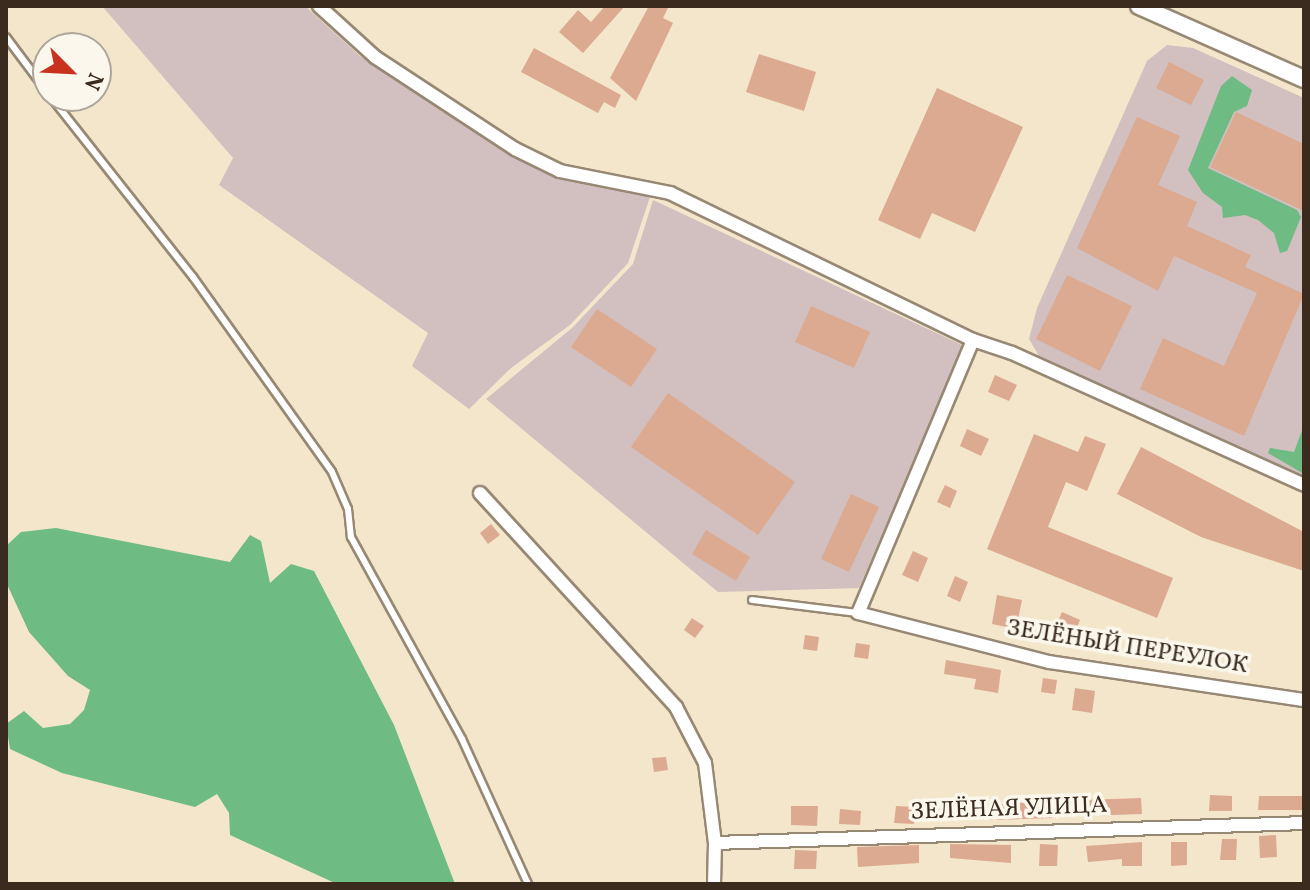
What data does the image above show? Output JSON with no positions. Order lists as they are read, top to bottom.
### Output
{
  "streets": {
    "street": ["ЗЕЛЁНЫЙ ПЕРЕУЛОК", "ЗЕЛЁНАЯ УЛИЦА"]
  },
  "north": "bottom right"
}
